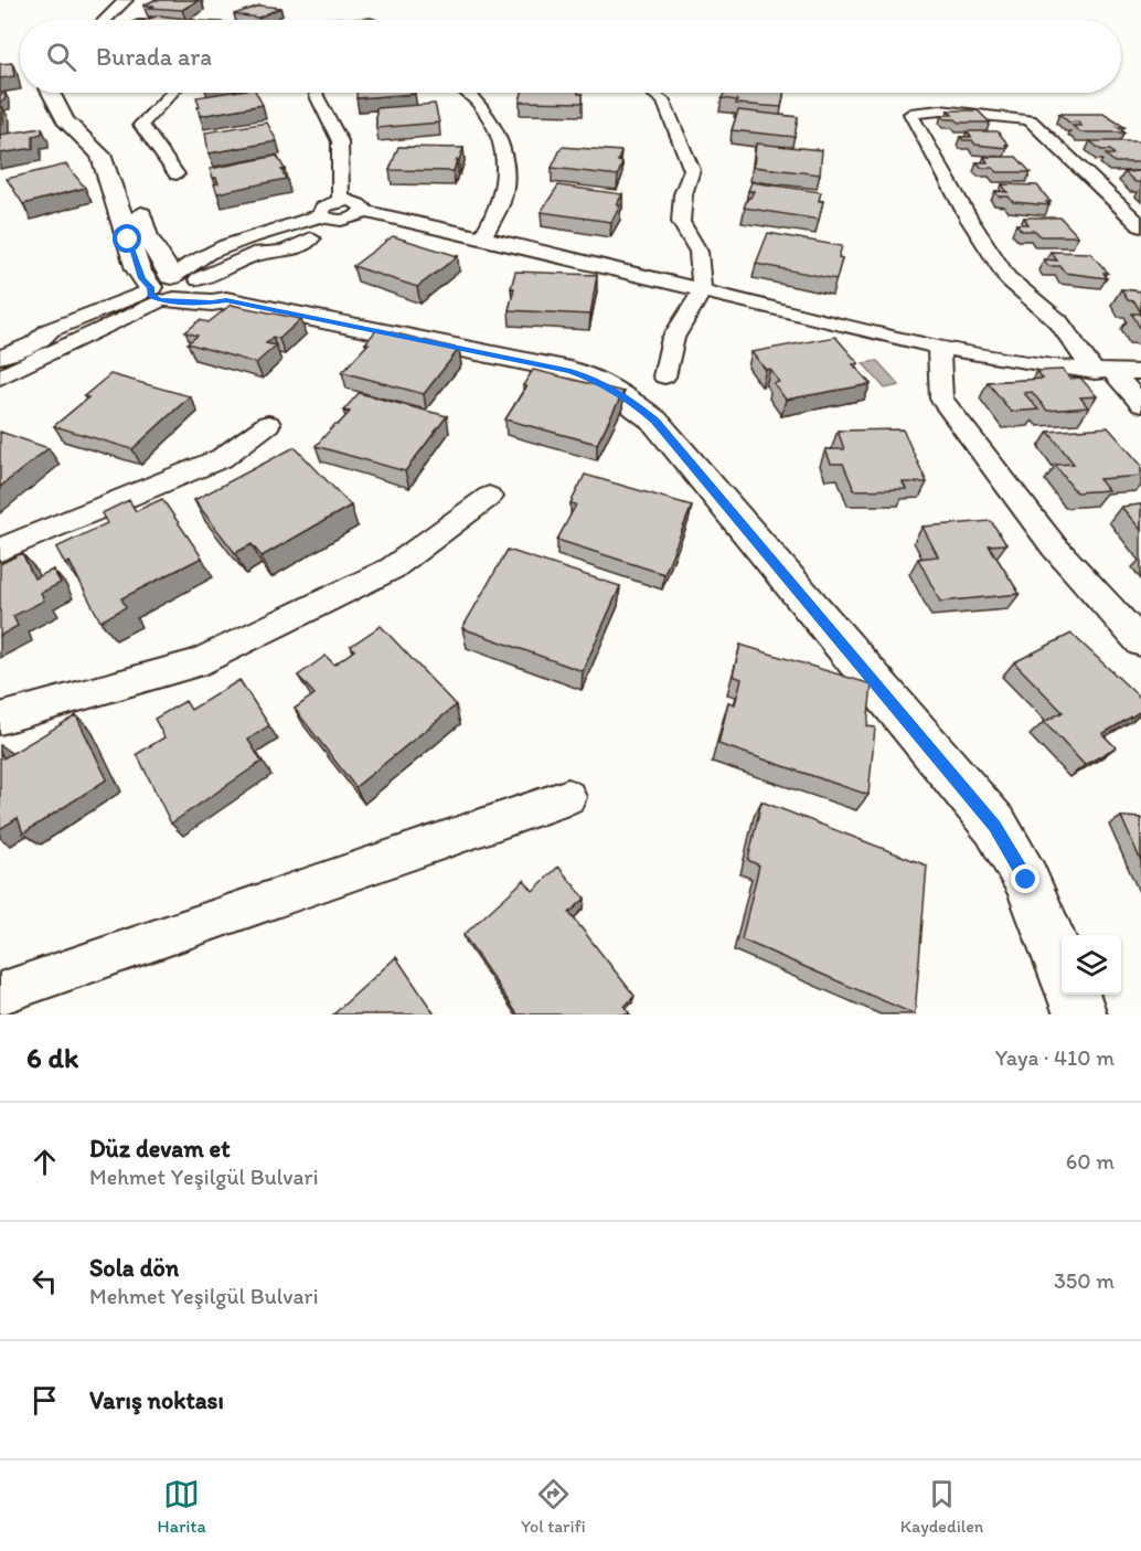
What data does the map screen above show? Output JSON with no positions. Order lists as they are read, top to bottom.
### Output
{
  "page": {
    "search": "Burada ara",
    "heading": ["6 dk", "Yaya · 410 m"],
    "list": [
      ["Düz devam et", "Mehmet Yeşilgül Bulvari", "60 m"],
      ["Sola dön", "Mehmet Yeşilgül Bulvari", "350 m"],
      "Varış noktası"
    ],
    "nav": ["Harita", "Yol tarifi", "Kaydedilen"]
  }
}
